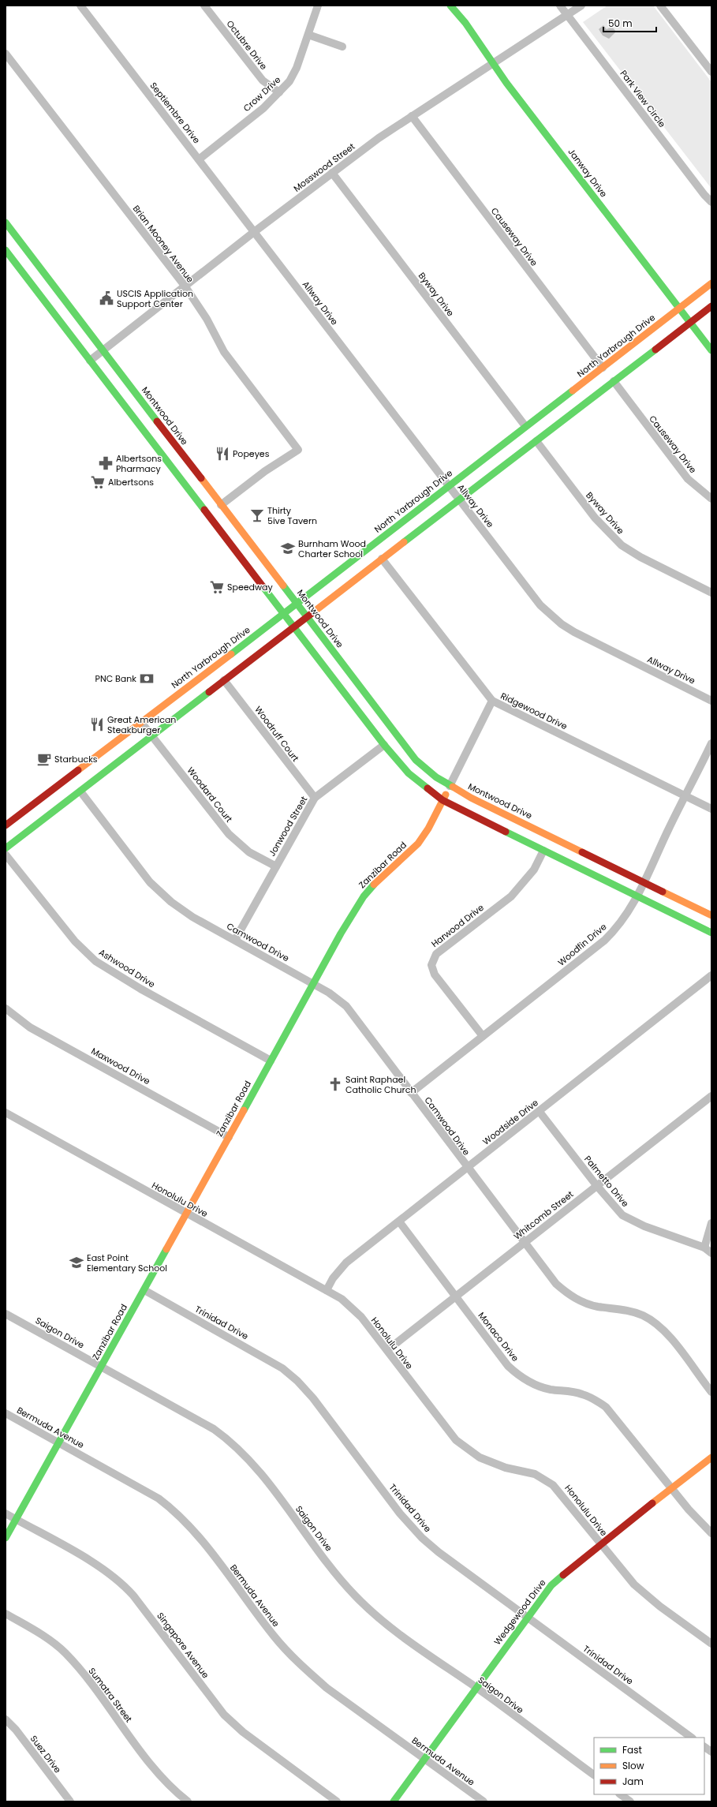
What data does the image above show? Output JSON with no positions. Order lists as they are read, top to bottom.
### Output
{
  "streets": {
    "main road": [
      "Janway Drive",
      "North Yarbrough Drive",
      "Montwood Drive",
      "Zanzibar Road",
      "Wedgewood Drive"
    ],
    "street": [
      "Octubre Drive",
      "Crow Drive",
      "Park View Circle",
      "Septiembre Drive",
      "Mosswood Street",
      "Causeway Drive",
      "Brian Mooney Avenue",
      "Byway Drive",
      "Allway Drive",
      "Ridgewood Drive",
      "Woodruff Court",
      "Woodard Court",
      "Jonwood Street",
      "Harwood Drive",
      "Camwood Drive",
      "Woodfin Drive",
      "Ashwood Drive",
      "Maxwood Drive",
      "Woodside Drive",
      "Palmetto Drive",
      "Honolulu Drive",
      "Whitcomb Street",
      "Trinidad Drive",
      "Saigon Drive",
      "Monaco Drive",
      "Bermuda Avenue",
      "Singapore Avenue",
      "Sumatra Street",
      "Suez Drive"
    ]
  },
  "crossings": [
    ["Octubre Drive", "Crow Drive"],
    ["Crow Drive", "Septiembre Drive"],
    ["Park View Circle", "Mosswood Street"],
    ["Septiembre Drive", "Mosswood Street"],
    ["Septiembre Drive", "Allway Drive"],
    ["Mosswood Street", "Janway Drive"],
    ["Mosswood Street", "Causeway Drive"],
    ["Mosswood Street", "Brian Mooney Avenue"],
    ["Mosswood Street", "Byway Drive"],
    ["Mosswood Street", "Allway Drive"],
    ["Mosswood Street", "Montwood Drive"],
    ["Janway Drive", "North Yarbrough Drive"],
    ["Causeway Drive", "North Yarbrough Drive"],
    ["Brian Mooney Avenue", "Montwood Drive"],
    ["Byway Drive", "North Yarbrough Drive"],
    ["Allway Drive", "North Yarbrough Drive"],
    ["North Yarbrough Drive", "Montwood Drive"],
    ["North Yarbrough Drive", "Woodard Court"],
    ["Montwood Drive", "Zanzibar Road"],
    ["Montwood Drive", "Woodfin Drive"],
    ["Ridgewood Drive", "Zanzibar Road"],
    ["Ridgewood Drive", "Woodfin Drive"],
    ["Woodruff Court", "Jonwood Street"],
    ["Woodard Court", "Jonwood Street"],
    ["Jonwood Street", "Camwood Drive"],
    ["Zanzibar Road", "Camwood Drive"],
    ["Zanzibar Road", "Ashwood Drive"],
    ["Zanzibar Road", "Maxwood Drive"],
    ["Zanzibar Road", "Honolulu Drive"],
    ["Zanzibar Road", "Trinidad Drive"],
    ["Zanzibar Road", "Saigon Drive"],
    ["Zanzibar Road", "Bermuda Avenue"],
    ["Zanzibar Road", "Singapore Avenue"],
    ["Harwood Drive", "Woodfin Drive"],
    ["Camwood Drive", "Woodfin Drive"],
    ["Camwood Drive", "Woodside Drive"],
    ["Camwood Drive", "Whitcomb Street"],
    ["Woodside Drive", "Palmetto Drive"],
    ["Woodside Drive", "Honolulu Drive"],
    ["Woodside Drive", "Monaco Drive"],
    ["Palmetto Drive", "Whitcomb Street"],
    ["Honolulu Drive", "Whitcomb Street"],
    ["Honolulu Drive", "Wedgewood Drive"],
    ["Whitcomb Street", "Monaco Drive"],
    ["Trinidad Drive", "Wedgewood Drive"],
    ["Saigon Drive", "Wedgewood Drive"],
    ["Monaco Drive", "Wedgewood Drive"],
    ["Bermuda Avenue", "Wedgewood Drive"]
  ],
  "places": {
    "public building": ["USCIS Application Support Center"],
    "restaurant": ["Popeyes", "Great American Steakburger"],
    "pharmacy": ["Albertsons Pharmacy"],
    "supermarket": ["Albertsons", "Speedway"],
    "bar": ["Thirty 5ive Tavern"],
    "school or university": ["Burnham Wood Charter School", "East Point Elementary School"],
    "bank": ["PNC Bank"],
    "cafe": ["Starbucks"],
    "church": ["Saint Raphael Catholic Church"]
  },
  "legend": ["Fast", "Slow", "Jam"],
  "scale_bar": "50 m"
}
